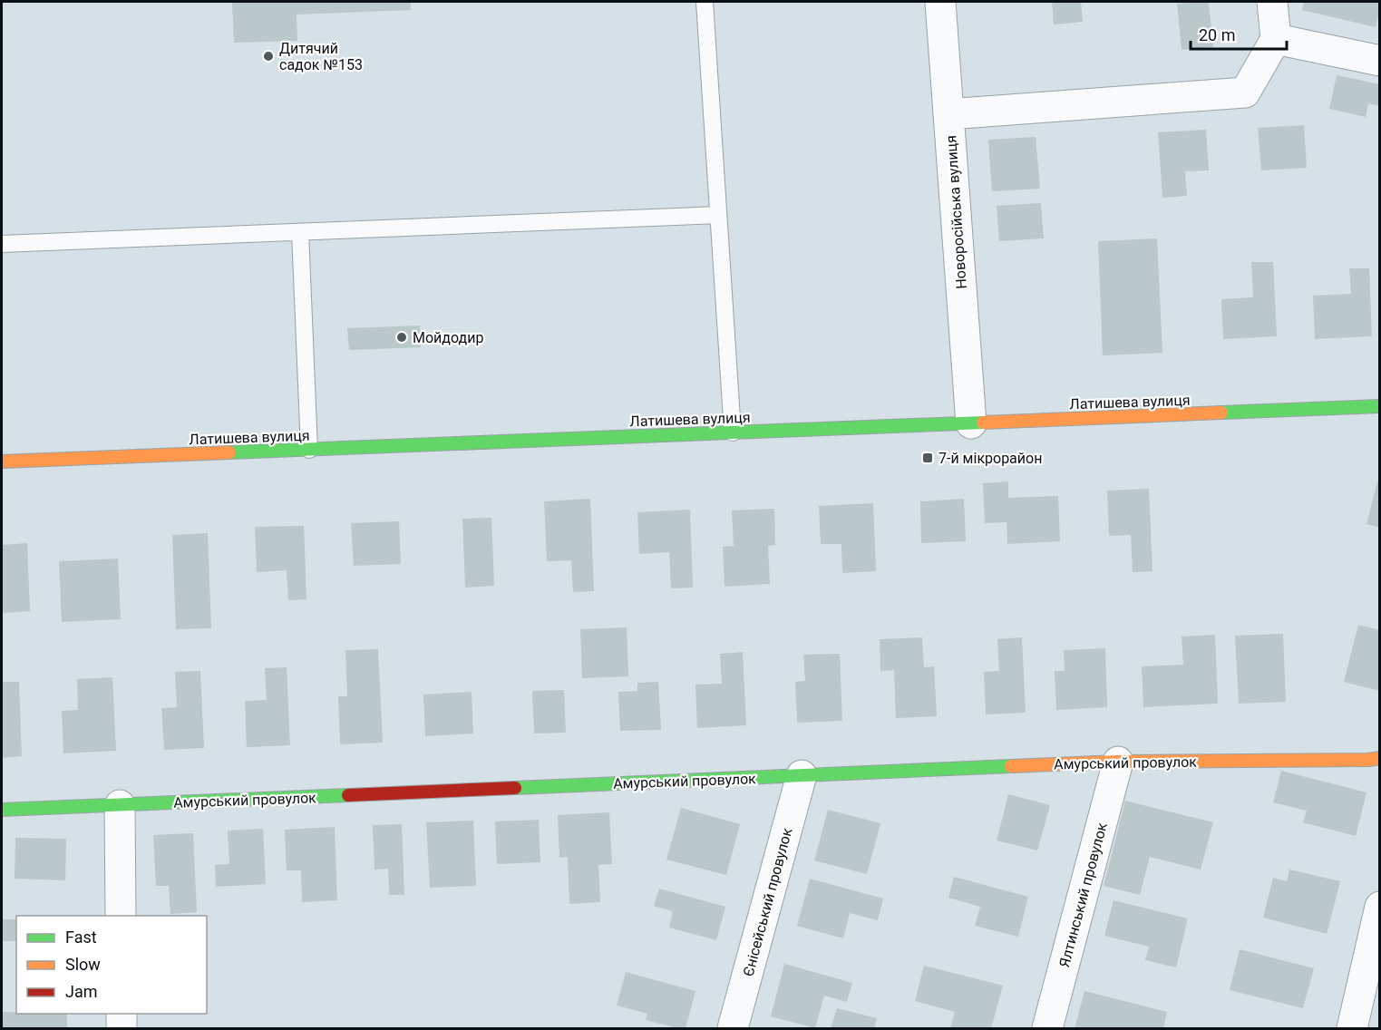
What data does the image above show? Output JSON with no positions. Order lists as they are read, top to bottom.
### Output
{
  "streets": {
    "street": [
      "Новоросійська вулиця",
      "Латишева вулиця",
      "Амурський провулок",
      "Ялтинський провулок",
      "Єнісейський провулок"
    ]
  },
  "crossings": [
    ["Новоросійська вулиця", "Латишева вулиця"],
    ["Амурський провулок", "Ялтинський провулок"],
    ["Амурський провулок", "Єнісейський провулок"]
  ],
  "places": {
    "other": ["Дитячий садок №153", "Мойдодир"],
    "transit": ["7-й мікрорайон"]
  },
  "legend": ["Fast", "Slow", "Jam"],
  "scale_bar": "20 m"
}
